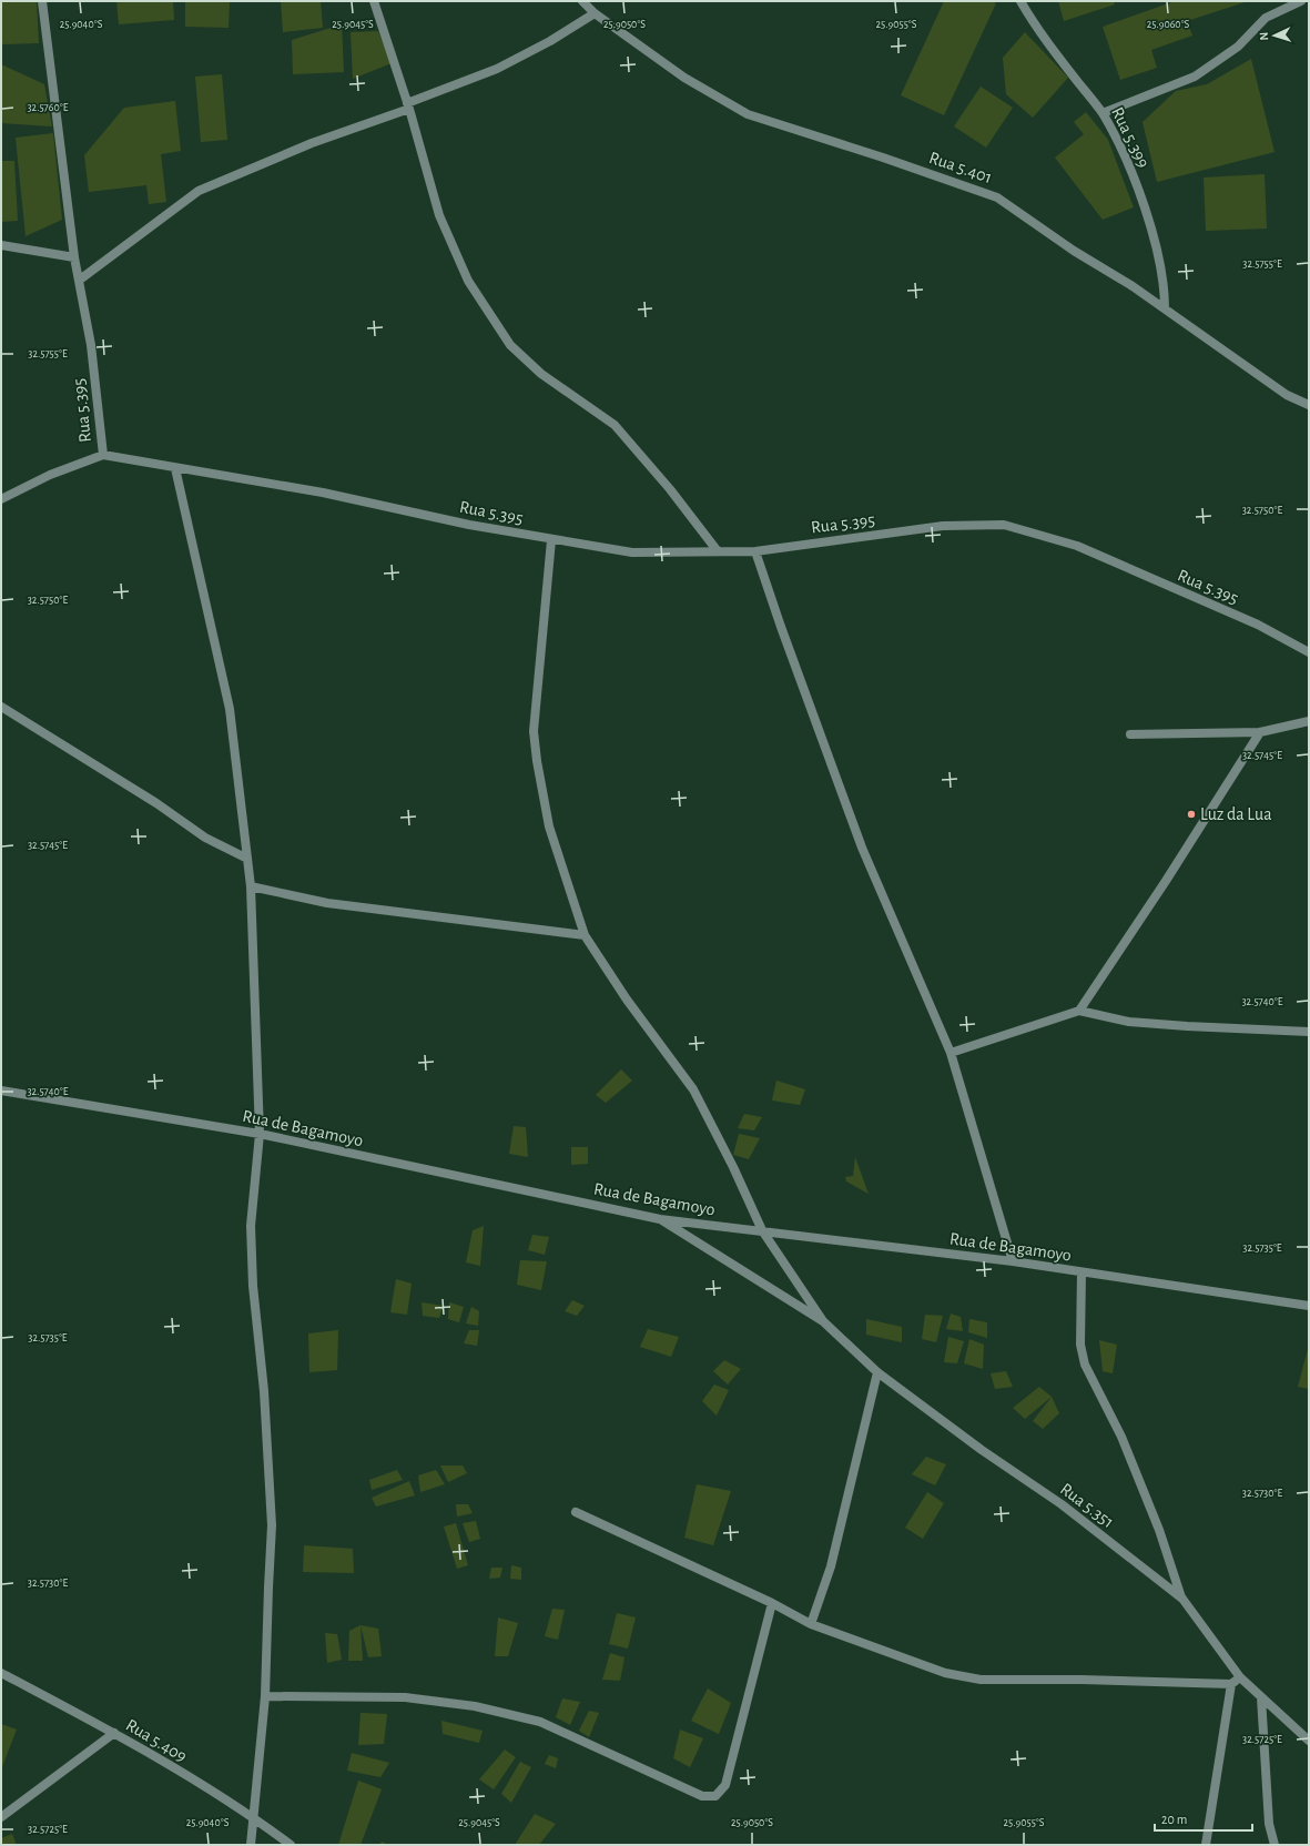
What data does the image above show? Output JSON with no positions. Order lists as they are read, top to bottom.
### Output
{
  "streets": {
    "street": [
      "Rua 5.399",
      "Rua 5.401",
      "Rua 5.395",
      "Rua de Bagamoyo",
      "Rua 5.351",
      "Rua 5.409"
    ]
  },
  "crossings": [
    ["Rua 5.399", "Rua 5.401"]
  ],
  "places": ["Luz da Lua"],
  "scale_bar": "20 m",
  "north": "left",
  "coordinates": [
    "25.9040°S",
    "25.9045°S",
    "25.9050°S",
    "25.9055°S",
    "25.9060°S",
    "32.5760°E",
    "32.5755°E",
    "32.5750°E",
    "32.5745°E",
    "32.5740°E",
    "32.5735°E",
    "32.5730°E",
    "32.5725°E"
  ]
}
